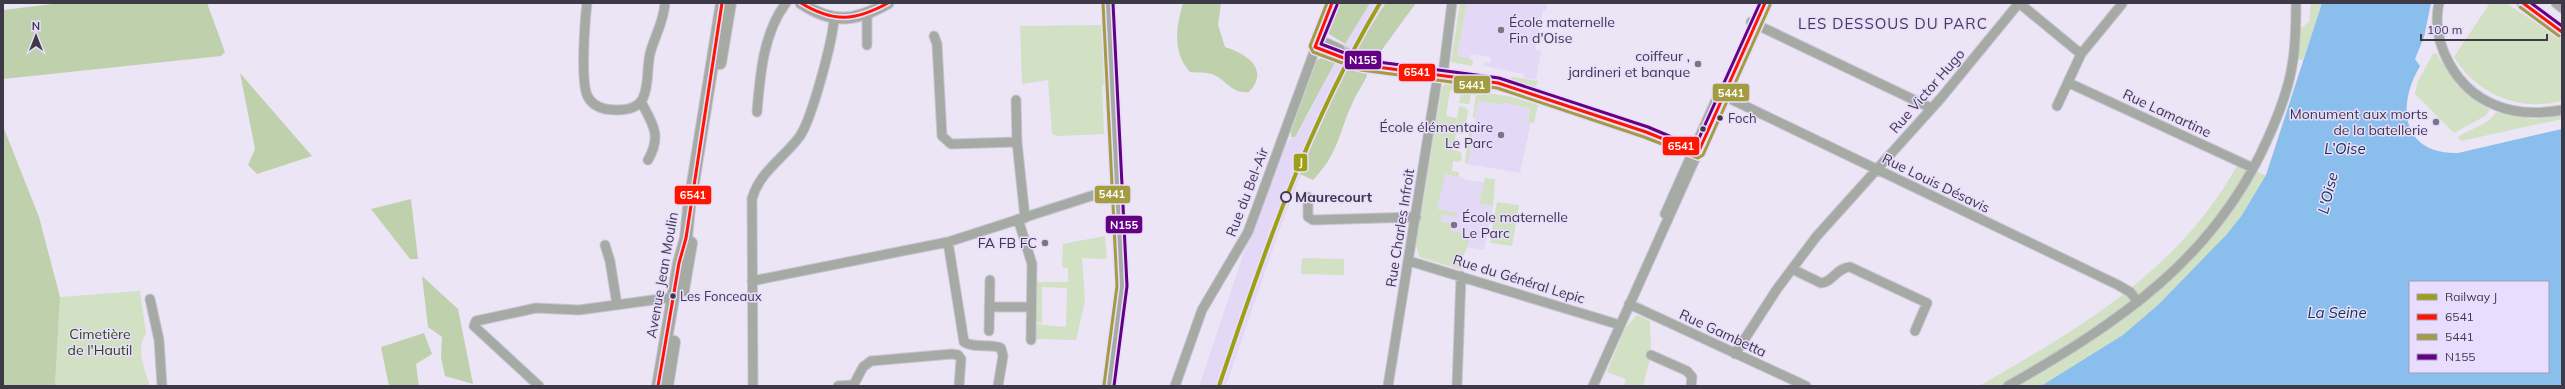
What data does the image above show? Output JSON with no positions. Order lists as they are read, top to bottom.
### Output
{
  "streets": {
    "main road": ["Avenue Jean Moulin"],
    "street": [
      "Rue Victor Hugo",
      "Rue Lamartine",
      "Rue Louis Désavis",
      "Rue du Bel-Air",
      "Rue Charles Infroit",
      "Rue du Général Lepic",
      "Rue Gambetta"
    ]
  },
  "crossings": [
    ["Rue Victor Hugo", "Rue Louis Désavis"],
    ["Rue Victor Hugo", "Rue Gambetta"],
    ["Rue Charles Infroit", "Rue du Général Lepic"]
  ],
  "districts": ["LES DESSOUS DU PARC"],
  "water": ["L’Oise", "L'Oise", "La Seine"],
  "parks": ["Cimetière de l'Hautil"],
  "places": [
    "École maternelle Fin d'Oise",
    "coiffeur , jardineri et banque",
    "Foch",
    "Monument aux morts de la batellerie",
    "École élémentaire Le Parc",
    "Maurecourt",
    "École maternelle Le Parc",
    "FA FB FC",
    "Les Fonceaux"
  ],
  "lines": [
    "rail line J",
    "transit line 6541",
    "transit line 5441",
    "transit line N155"
  ],
  "legend": [
    "Railway J",
    "6541",
    "5441",
    "N155"
  ],
  "scale_bar": "100 m",
  "north": "top"
}
